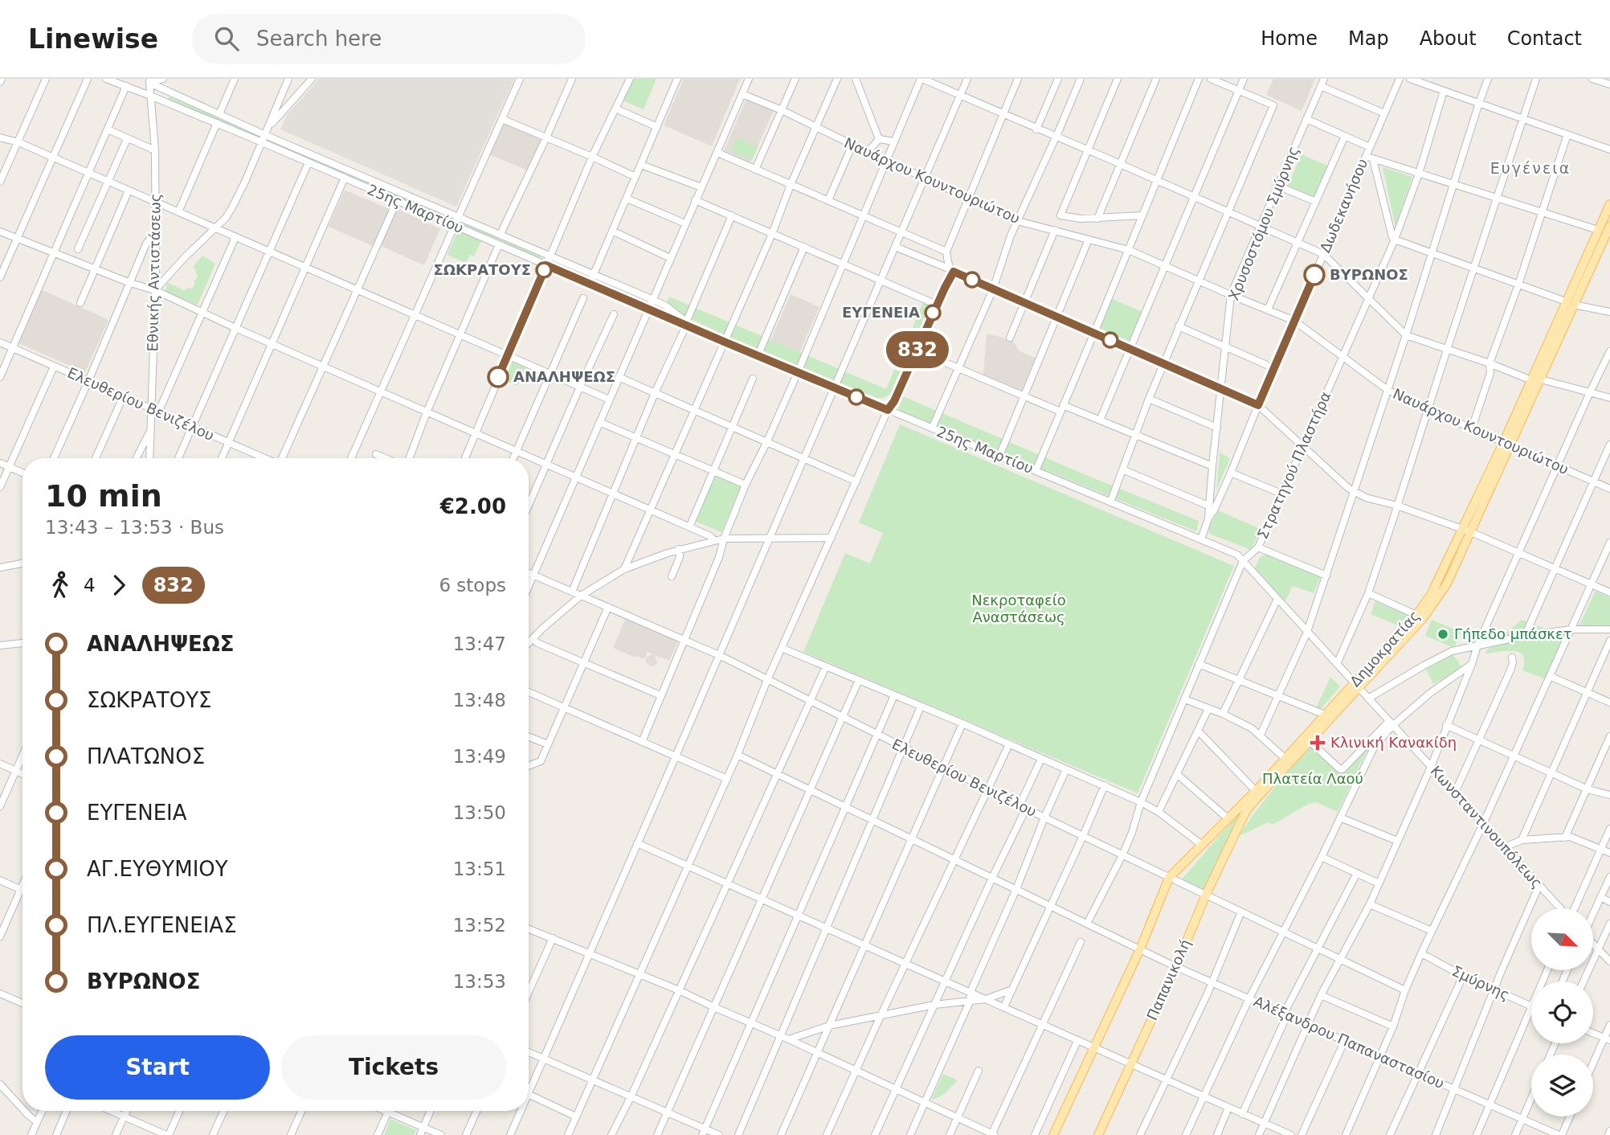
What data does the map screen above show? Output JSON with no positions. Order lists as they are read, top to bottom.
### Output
{
  "streets": {
    "main road": ["Δημοκρατίας", "Παπανικολή"],
    "street": [
      "Ναυάρχου Κουντουριώτου",
      "Δωδεκανήσου",
      "25ης Μαρτίου",
      "Χρυσοστόμου Σμύρνης",
      "Εθνικής Αντιστάσεως",
      "Ελευθερίου Βενιζέλου",
      "Στρατηγού Πλαστήρα",
      "Κωνσταντινουπόλεως",
      "Σμύρνης",
      "Αλέξανδρου Παπαναστασίου"
    ]
  },
  "crossings": [
    ["Ναυάρχου Κουντουριώτου", "Δωδεκανήσου"],
    ["Ναυάρχου Κουντουριώτου", "Χρυσοστόμου Σμύρνης"],
    ["Ναυάρχου Κουντουριώτου", "Στρατηγού Πλαστήρα"],
    ["Ναυάρχου Κουντουριώτου", "Δημοκρατίας"],
    ["Δωδεκανήσου", "Χρυσοστόμου Σμύρνης"],
    ["25ης Μαρτίου", "Χρυσοστόμου Σμύρνης"],
    ["25ης Μαρτίου", "Εθνικής Αντιστάσεως"],
    ["25ης Μαρτίου", "Στρατηγού Πλαστήρα"],
    ["25ης Μαρτίου", "Κωνσταντινουπόλεως"],
    ["Εθνικής Αντιστάσεως", "Ελευθερίου Βενιζέλου"],
    ["Ελευθερίου Βενιζέλου", "Στρατηγού Πλαστήρα"],
    ["Ελευθερίου Βενιζέλου", "Δημοκρατίας"],
    ["Ελευθερίου Βενιζέλου", "Παπανικολή"],
    ["Στρατηγού Πλαστήρα", "Κωνσταντινουπόλεως"],
    ["Στρατηγού Πλαστήρα", "Αλέξανδρου Παπαναστασίου"],
    ["Δημοκρατίας", "Κωνσταντινουπόλεως"],
    ["Δημοκρατίας", "Παπανικολή"],
    ["Δημοκρατίας", "Αλέξανδρου Παπαναστασίου"],
    ["Παπανικολή", "Αλέξανδρου Παπαναστασίου"]
  ],
  "districts": ["Ευγένεια"],
  "parks": ["Νεκροταφείο Αναστάσεως", "Πλατεία Λαού"],
  "places": {
    "other": [
      "ΣΩΚΡΑΤΟΥΣ",
      "ΒΥΡΩΝΟΣ",
      "ΕΥΓΕΝΕΙΑ",
      "ΑΝΑΛΗΨΕΩΣ",
      "Γήπεδο μπάσκετ"
    ],
    "health": ["Κλινική Κανακίδη"]
  },
  "lines": ["bus line 832"],
  "north": "bottom right",
  "page": {
    "header": "Linewise",
    "search": "Search here",
    "nav": [
      "Home",
      "Map",
      "About",
      "Contact"
    ],
    "on_map": "832",
    "heading": ["10 min", "13:43 – 13:53 · Bus", "€2.00"],
    "legs": ["4", "832", "6 stops"],
    "list": [
      {
        "name": "ΑΝΑΛΗΨΕΩΣ",
        "value": "13:47"
      },
      {
        "name": "ΣΩΚΡΑΤΟΥΣ",
        "value": "13:48"
      },
      {
        "name": "ΠΛΑΤΩΝΟΣ",
        "value": "13:49"
      },
      {
        "name": "ΕΥΓΕΝΕΙΑ",
        "value": "13:50"
      },
      {
        "name": "ΑΓ.ΕΥΘΥΜΙΟΥ",
        "value": "13:51"
      },
      {
        "name": "ΠΛ.ΕΥΓΕΝΕΙΑΣ",
        "value": "13:52"
      },
      {
        "name": "ΒΥΡΩΝΟΣ",
        "value": "13:53"
      }
    ],
    "buttons": ["Start", "Tickets"]
  }
}
